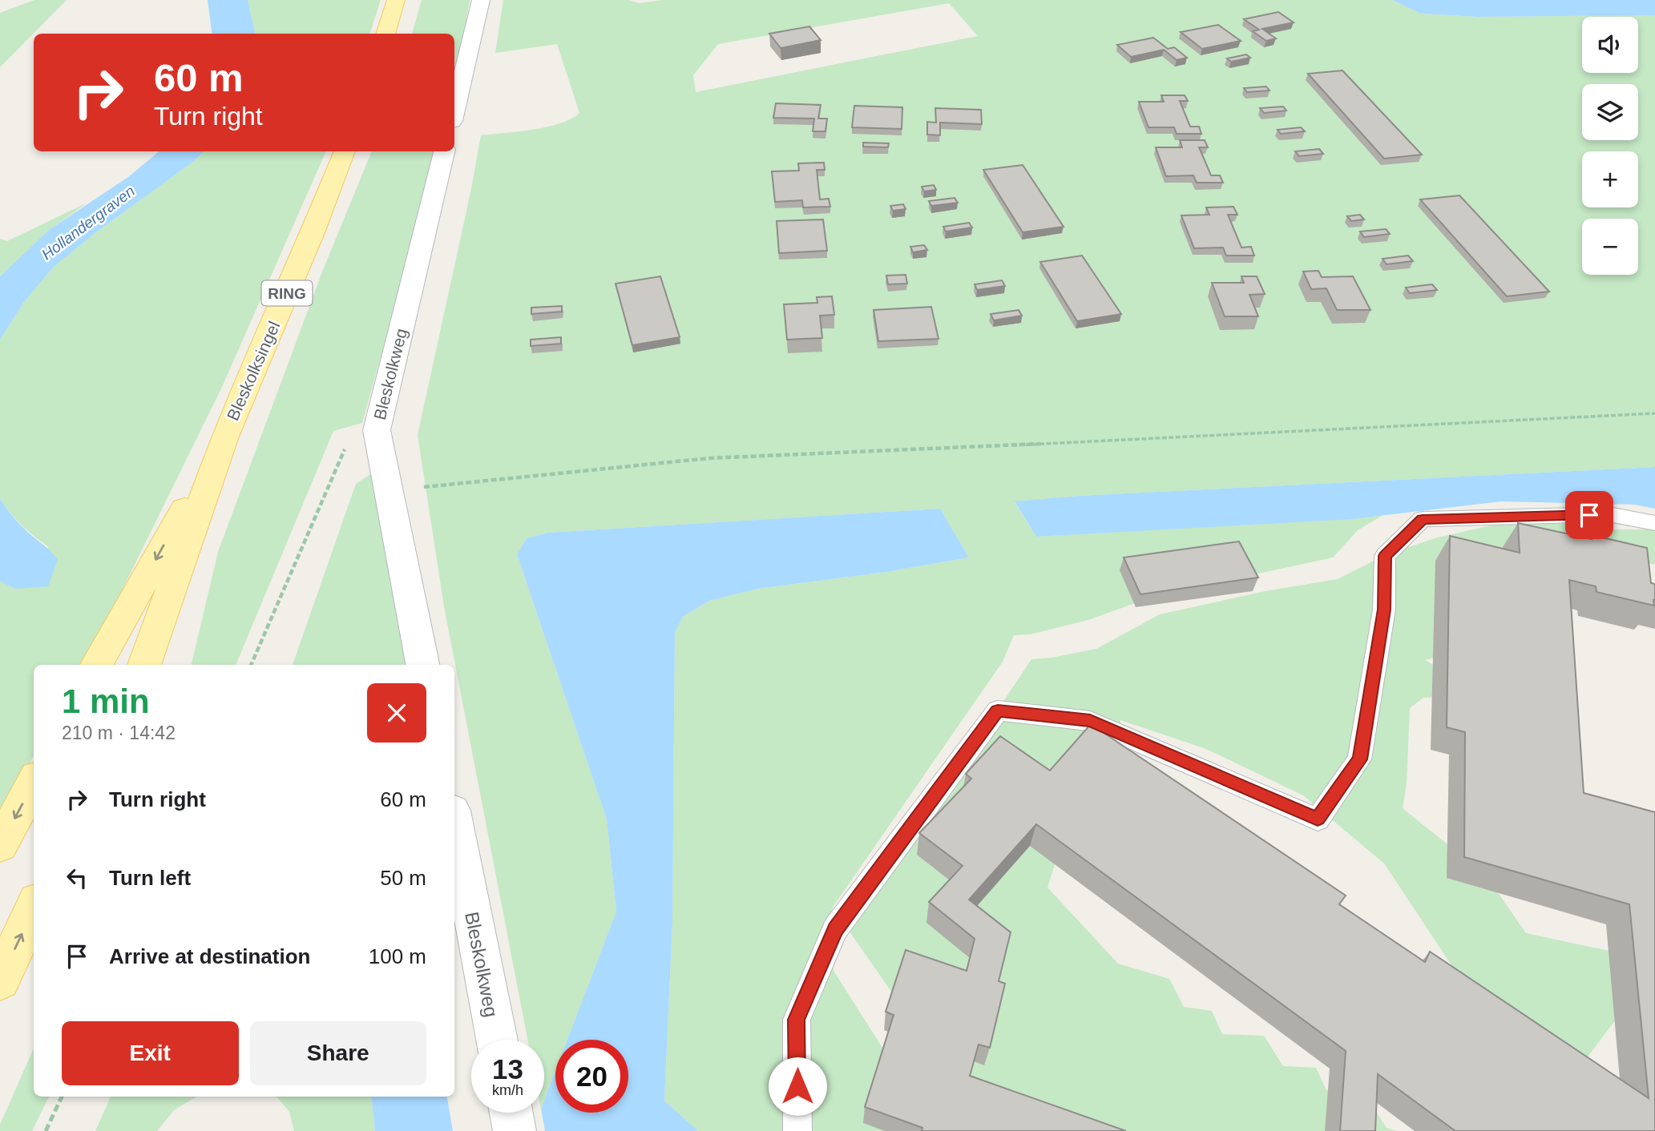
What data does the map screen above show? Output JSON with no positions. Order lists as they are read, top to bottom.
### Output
{
  "streets": {
    "main road": ["RING", "Bleskolksingel"],
    "street": ["Bleskolkweg"]
  },
  "water": ["Hollandergraven"],
  "page": {
    "map_buttons": ["+", "−"],
    "turn": ["60 m", "Turn right"],
    "heading": ["1 min", "210 m · 14:42"],
    "list": [
      {
        "name": "Turn right",
        "value": "60 m"
      },
      {
        "name": "Turn left",
        "value": "50 m"
      },
      {
        "name": "Arrive at destination",
        "value": "100 m"
      }
    ],
    "buttons": ["Exit", "Share"],
    "speed": "13 km/h",
    "limit": "20"
  }
}
